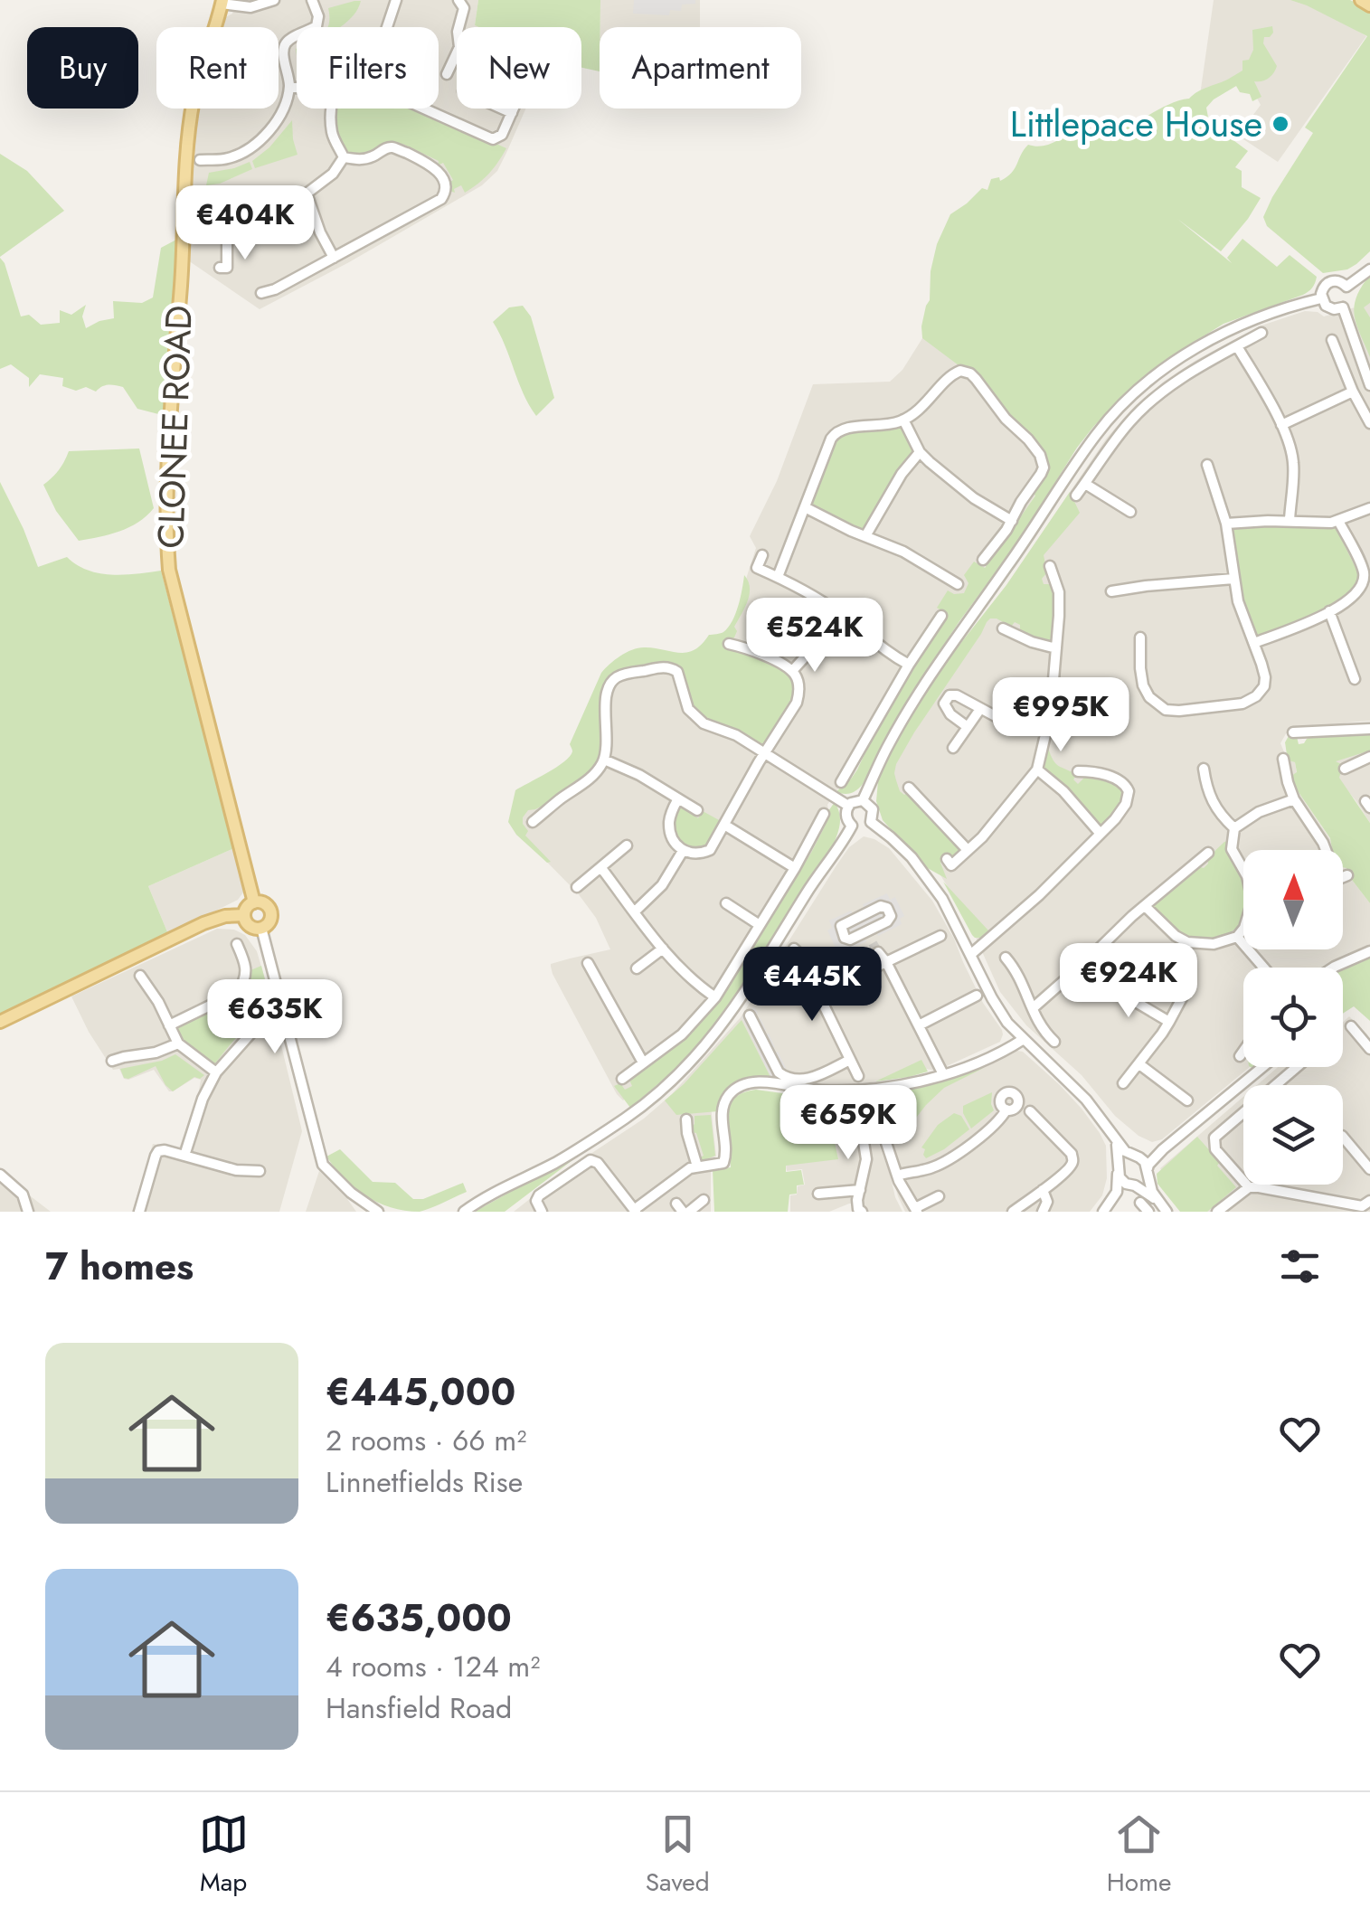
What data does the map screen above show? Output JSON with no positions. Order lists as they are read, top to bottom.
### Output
{
  "streets": {
    "main road": ["CLONEE ROAD"]
  },
  "places": ["Littlepace House"],
  "north": "top",
  "page": {
    "chip": [
      "Buy",
      "Rent",
      "Filters",
      "New",
      "Apartment"
    ],
    "price": [
      "€404K",
      "€524K",
      "€995K",
      "€924K",
      "€445K",
      "€635K",
      "€659K"
    ],
    "heading": "7 homes",
    "list": [
      {
        "name": "€445,000",
        "note": "2 rooms · 66 m² · Linnetfields Rise"
      },
      {
        "name": "€635,000",
        "note": "4 rooms · 124 m² · Hansfield Road"
      }
    ],
    "tabs": ["Map", "Saved", "Home"]
  }
}
